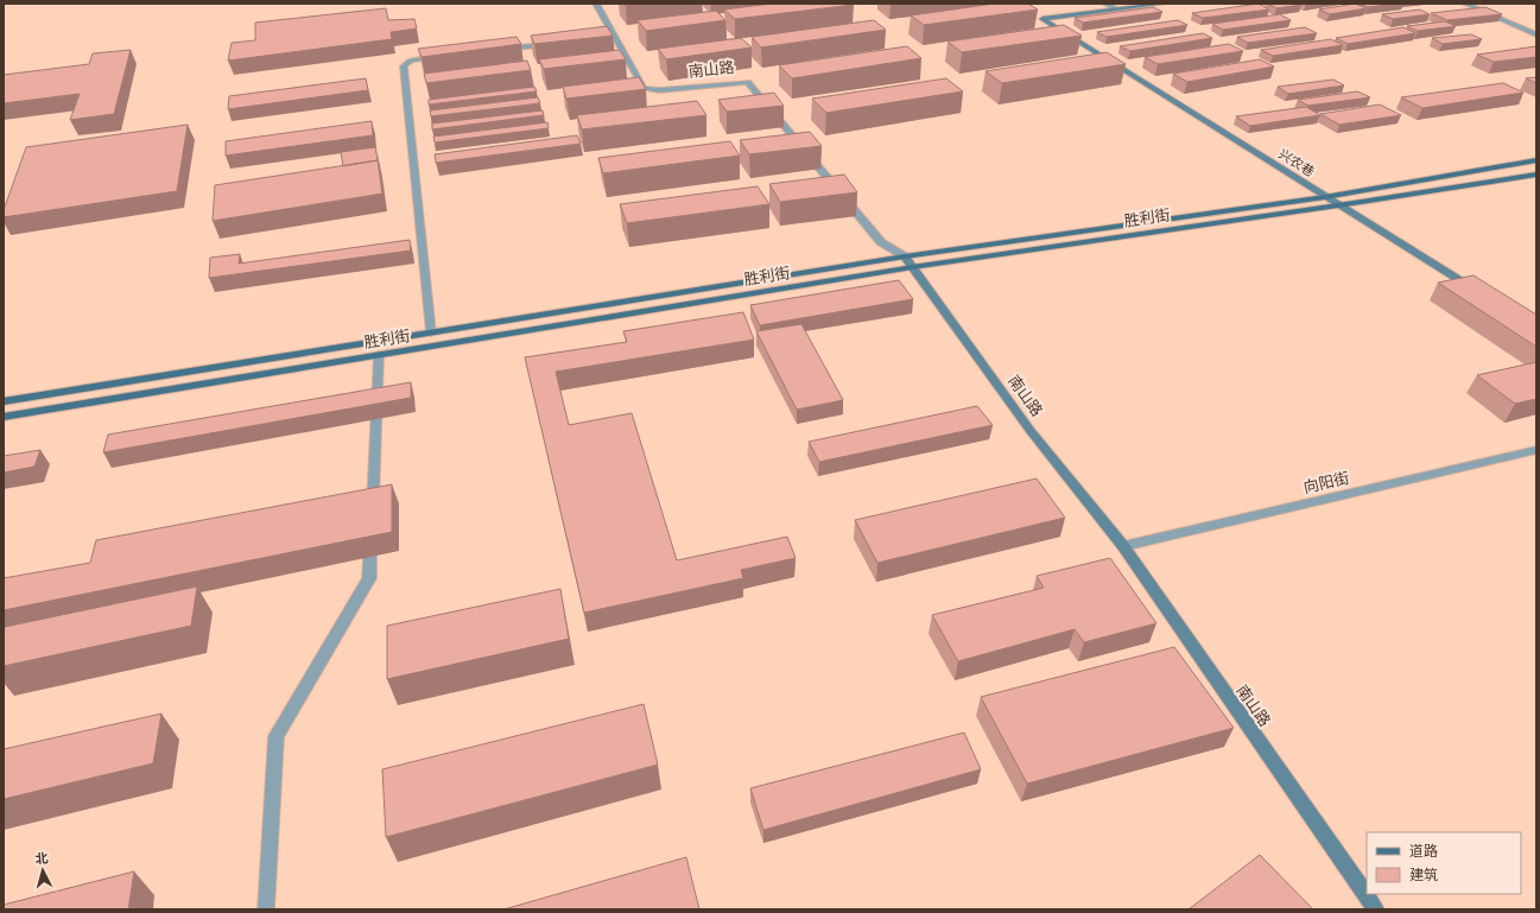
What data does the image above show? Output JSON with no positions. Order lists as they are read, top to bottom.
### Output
{
  "streets": {
    "main road": ["胜利街"],
    "street": ["南山路", "兴农巷", "向阳街"]
  },
  "crossings": [
    ["南山路", "胜利街"],
    ["南山路", "向阳街"],
    ["兴农巷", "胜利街"]
  ],
  "legend": ["道路", "建筑"],
  "north": "top"
}
